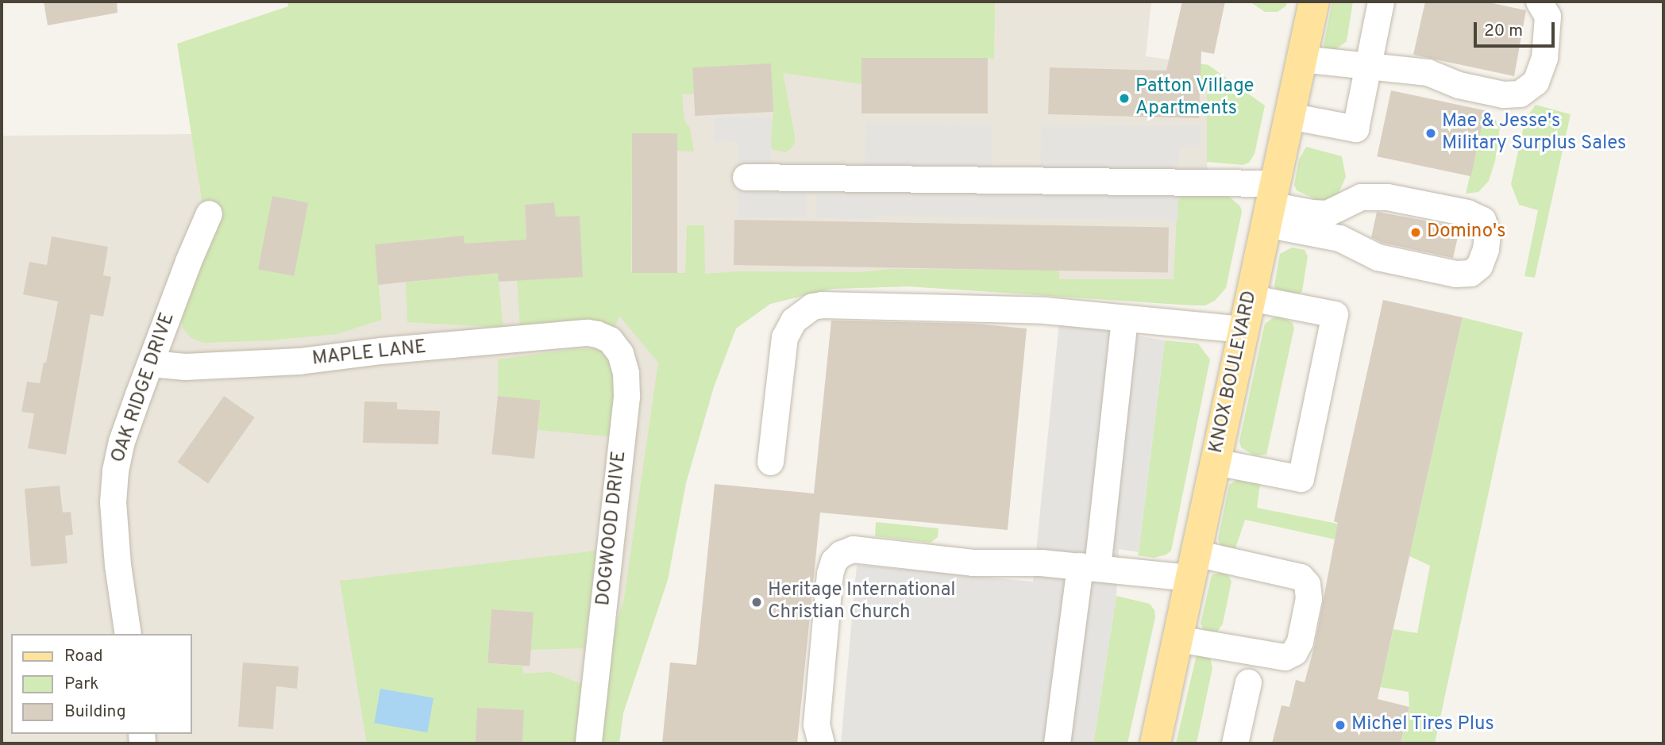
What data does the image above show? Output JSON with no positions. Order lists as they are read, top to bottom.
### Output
{
  "streets": {
    "main road": ["KNOX BOULEVARD"],
    "street": ["MAPLE LANE", "OAK RIDGE DRIVE", "DOGWOOD DRIVE"]
  },
  "crossings": [
    ["MAPLE LANE", "OAK RIDGE DRIVE"],
    ["MAPLE LANE", "DOGWOOD DRIVE"]
  ],
  "places": [
    "Patton Village Apartments",
    "Mae & Jesse's Military Surplus Sales",
    "Domino's",
    "Heritage International Christian Church",
    "Michel Tires Plus"
  ],
  "legend": ["Road", "Park", "Building"],
  "scale_bar": "20 m"
}
